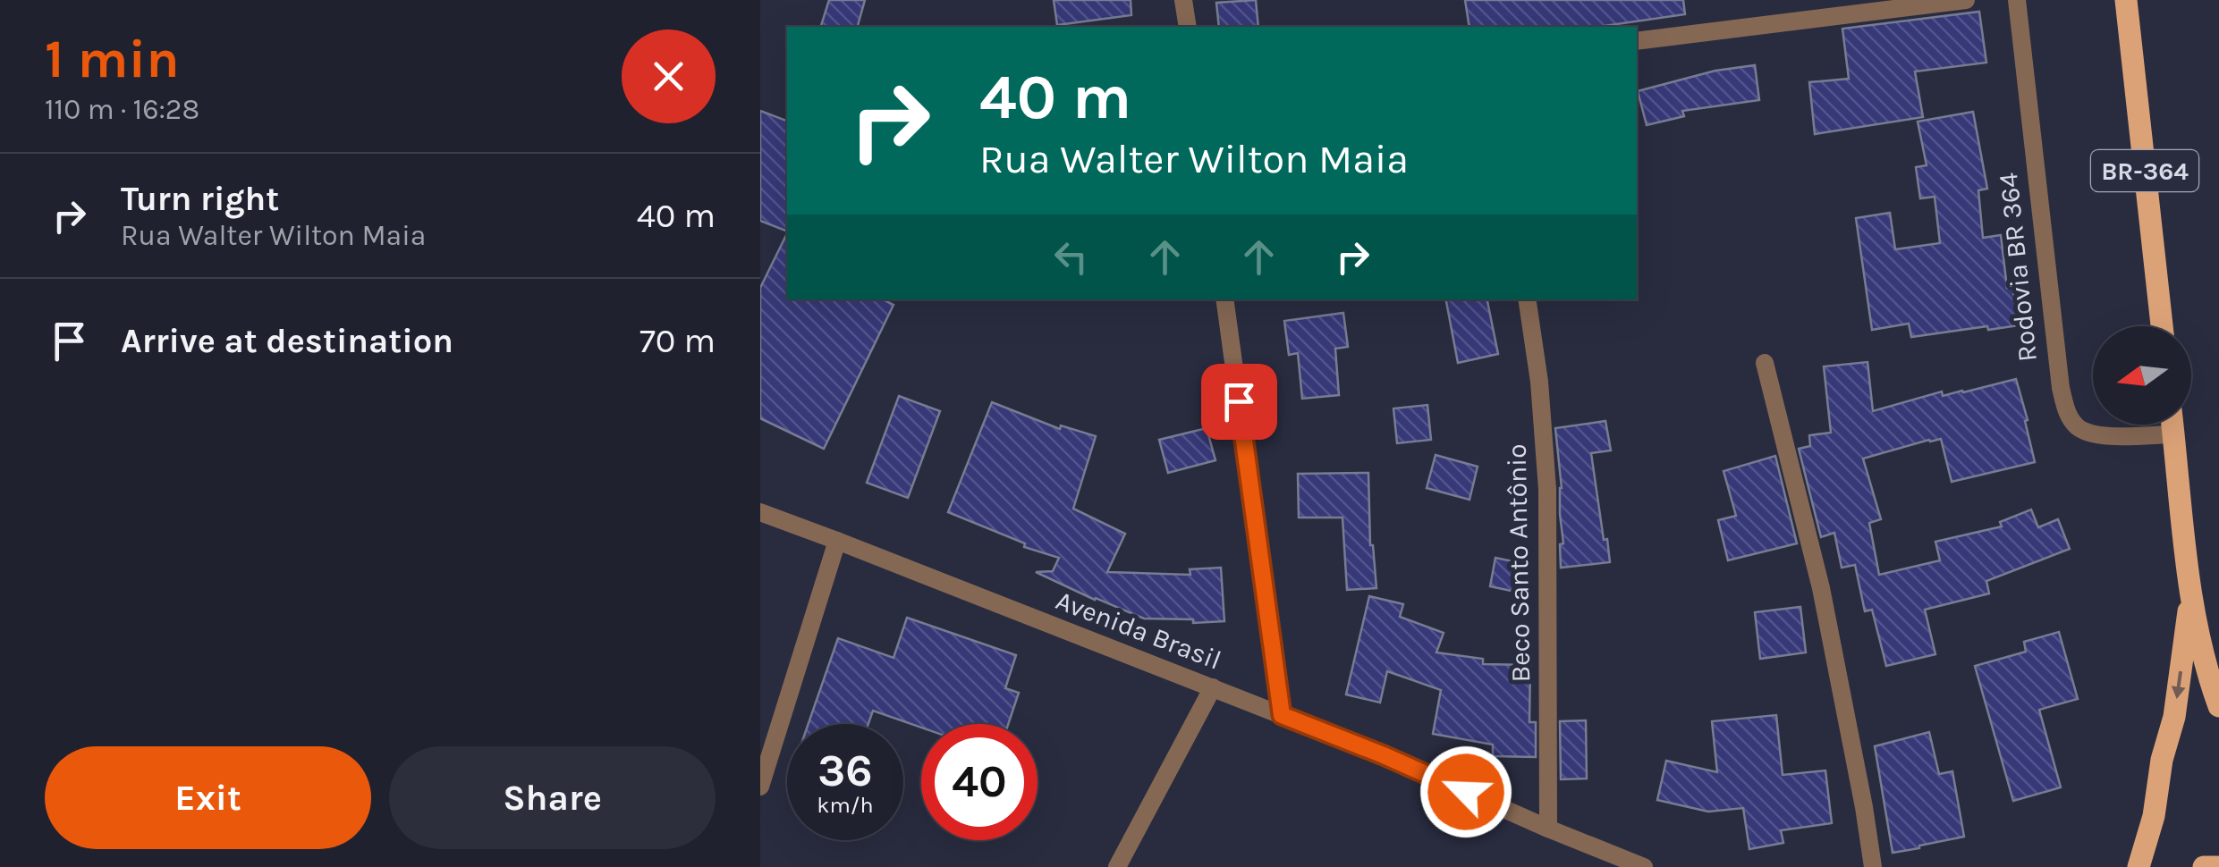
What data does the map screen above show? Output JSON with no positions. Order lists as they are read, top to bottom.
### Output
{
  "streets": {
    "main road": ["BR-364"],
    "street": ["Rodovia BR 364", "Beco Santo Antônio", "Avenida Brasil"]
  },
  "crossings": [
    ["Beco Santo Antônio", "Avenida Brasil"]
  ],
  "north": "left",
  "page": {
    "heading": ["1 min", "110 m · 16:28"],
    "turn": ["40 m", "Rua Walter Wilton Maia"],
    "list": [
      {
        "name": "Turn right",
        "note": "Rua Walter Wilton Maia",
        "value": "40 m"
      },
      {
        "name": "Arrive at destination",
        "value": "70 m"
      }
    ],
    "speed": "36 km/h",
    "limit": "40",
    "buttons": ["Exit", "Share"]
  }
}
